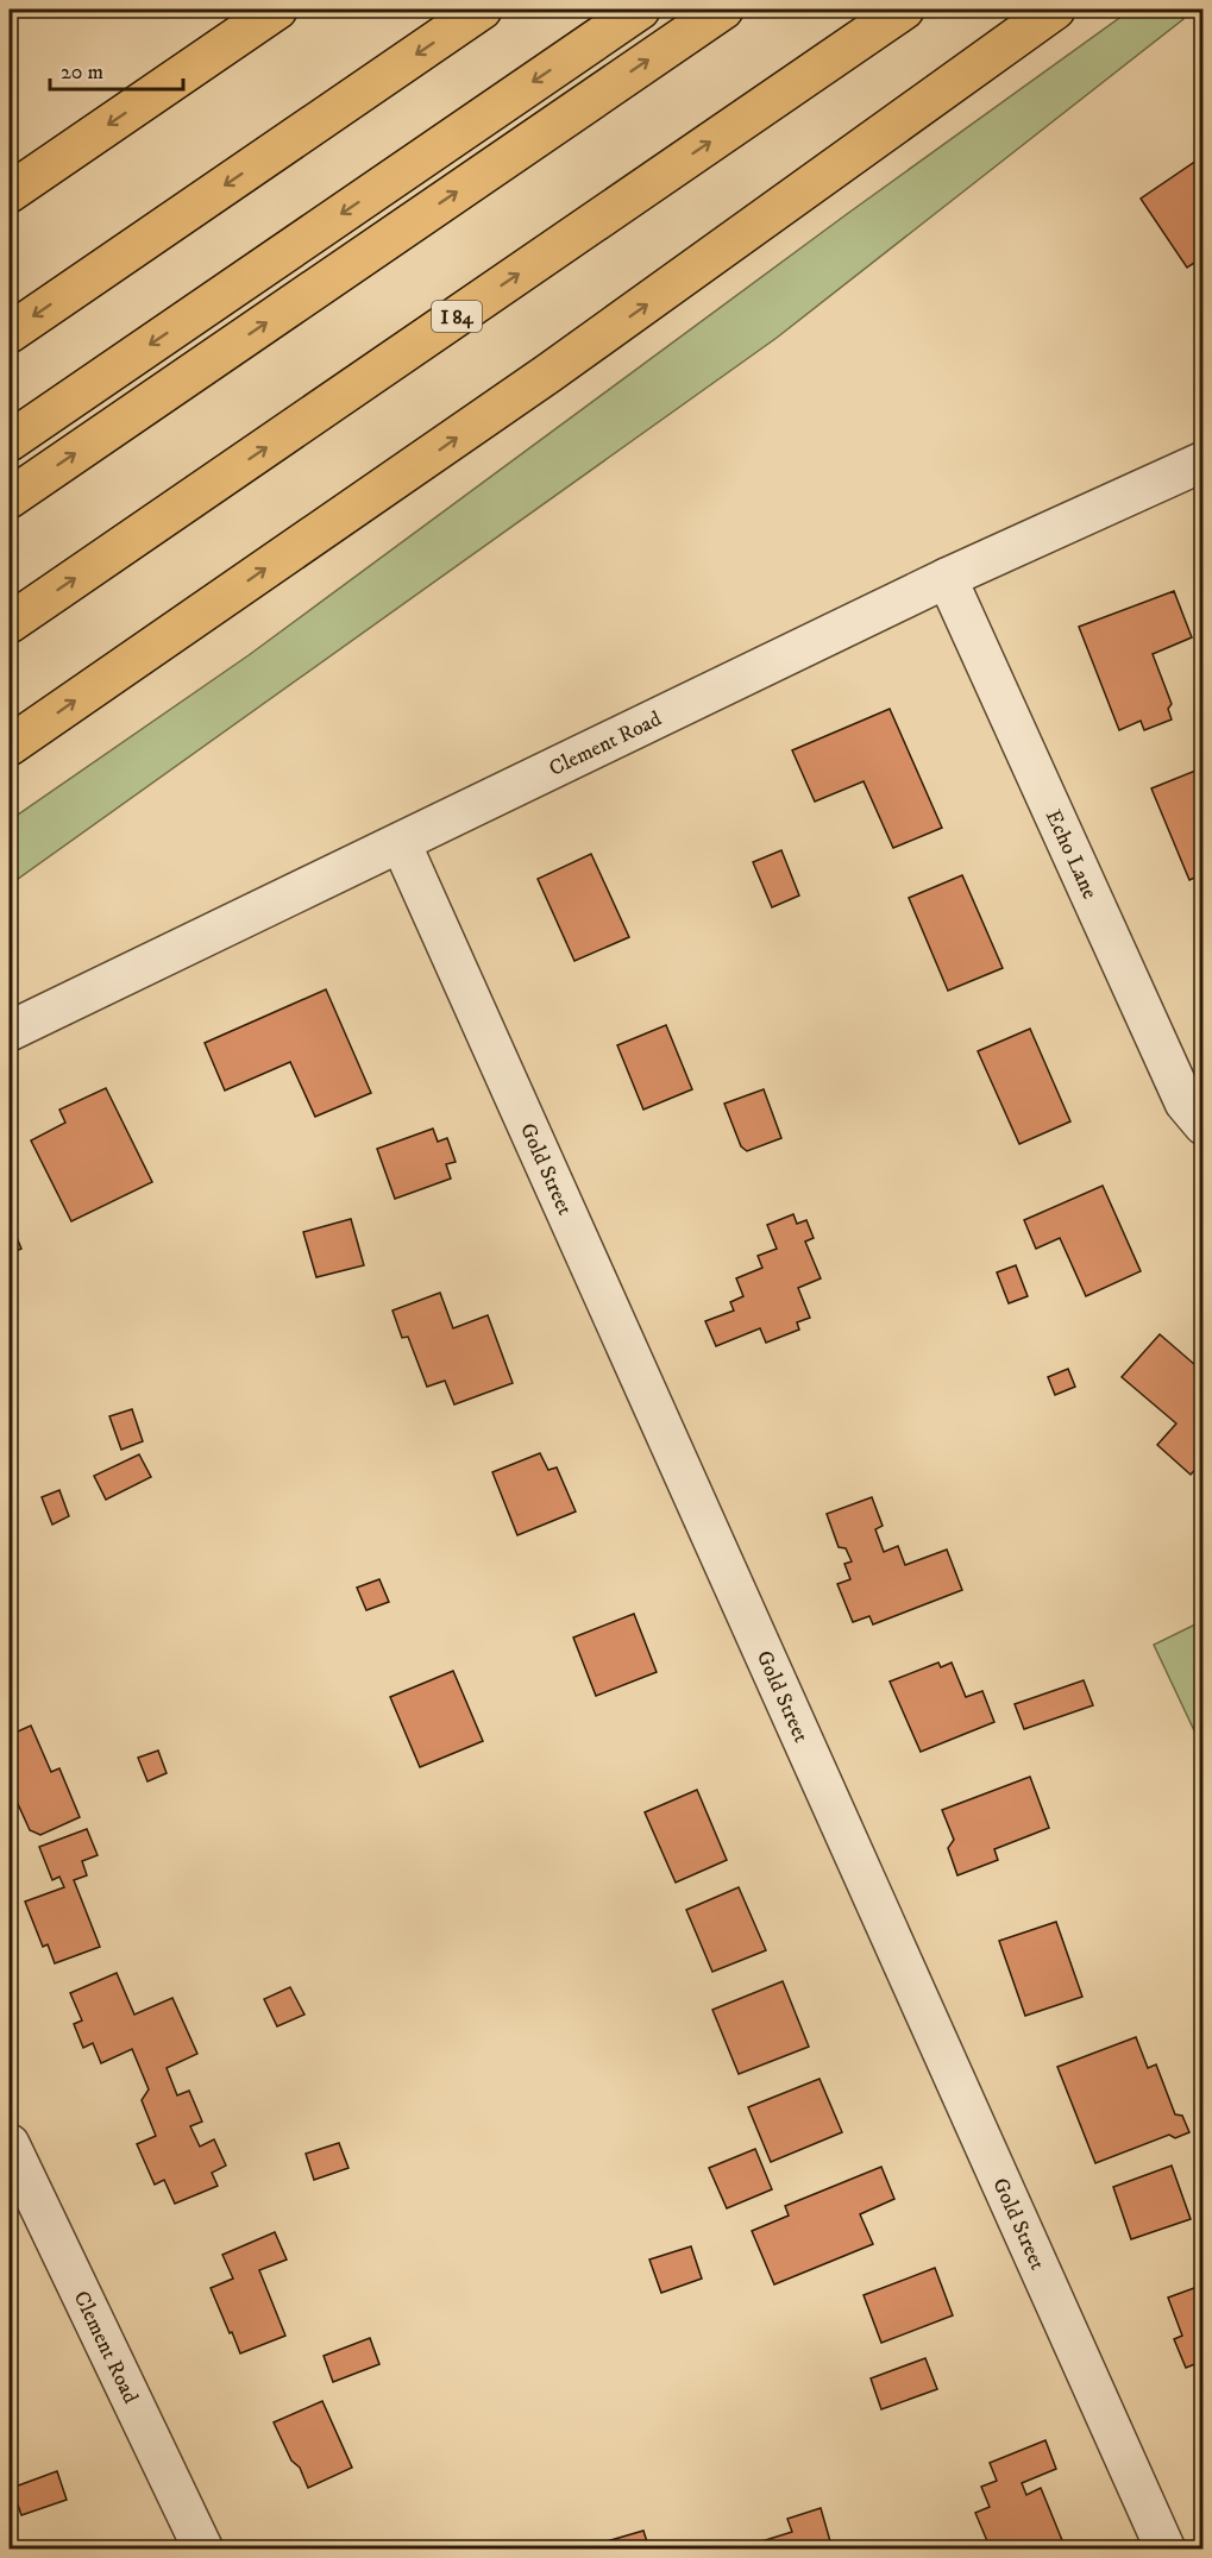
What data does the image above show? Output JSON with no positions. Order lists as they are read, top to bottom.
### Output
{
  "streets": {
    "highway": ["I 84"],
    "street": ["Clement Road", "Echo Lane", "Gold Street"]
  },
  "crossings": [
    ["Clement Road", "Echo Lane"],
    ["Clement Road", "Gold Street"]
  ],
  "scale_bar": "20 m"
}
